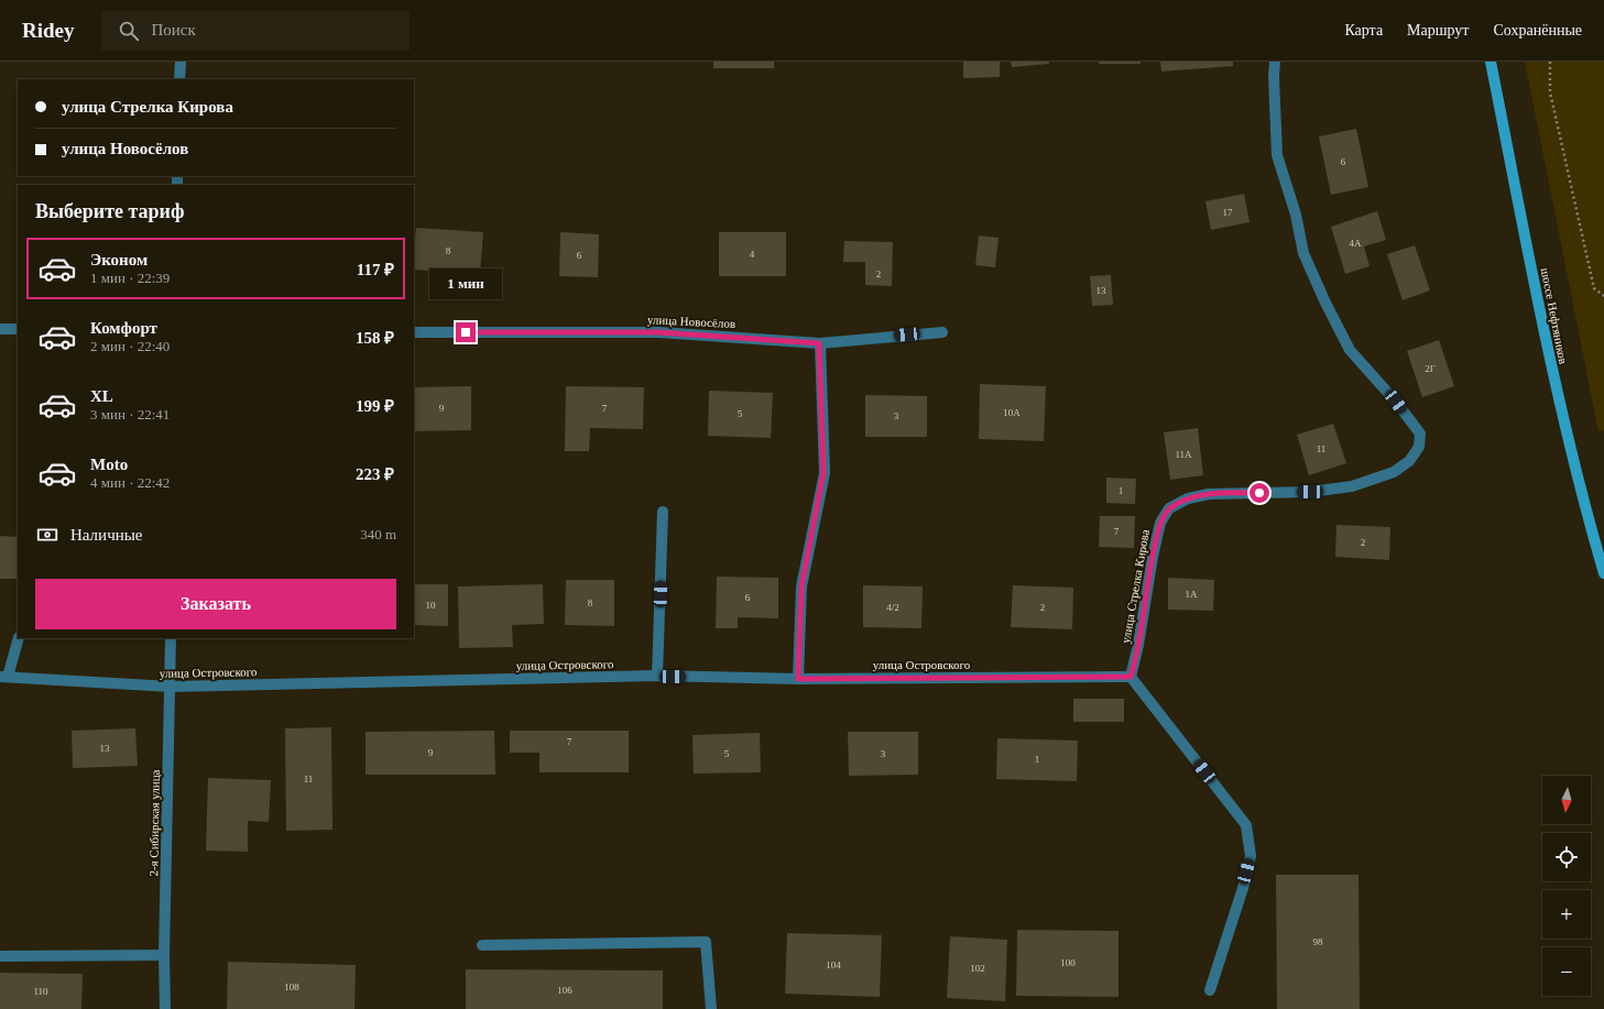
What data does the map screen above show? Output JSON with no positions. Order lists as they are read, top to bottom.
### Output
{
  "streets": {
    "main road": ["шоссе Нефтяников"],
    "street": [
      "улица Новосёлов",
      "улица Стрелка Кирова",
      "улица Островского",
      "2-я Сибирская улица"
    ]
  },
  "crossings": [
    ["улица Стрелка Кирова", "улица Островского"],
    ["улица Островского", "2-я Сибирская улица"]
  ],
  "house_numbers": [
    "6",
    "17",
    "4А",
    "8",
    "4",
    "6",
    "2",
    "13",
    "2Г",
    "9",
    "7",
    "10А",
    "5",
    "3",
    "11",
    "11А",
    "1",
    "7",
    "2",
    "1А",
    "6",
    "8",
    "10",
    "4/2",
    "2",
    "7",
    "13",
    "9",
    "5",
    "3",
    "1",
    "11",
    "98",
    "100",
    "104",
    "102",
    "108",
    "106",
    "110"
  ],
  "north": "bottom",
  "page": {
    "header": "Ridey",
    "search": "Поиск",
    "nav": ["Карта", "Маршрут", "Сохранённые"],
    "banner": ["улица Стрелка Кирова", "улица Новосёлов"],
    "heading": "Выберите тариф",
    "list": [
      {
        "name": "Эконом",
        "note": "1 мин · 22:39",
        "value": "117 ₽"
      },
      {
        "name": "Комфорт",
        "note": "2 мин · 22:40",
        "value": "158 ₽"
      },
      {
        "name": "XL",
        "note": "3 мин · 22:41",
        "value": "199 ₽"
      },
      {
        "name": "Moto",
        "note": "4 мин · 22:42",
        "value": "223 ₽"
      }
    ],
    "bubble": "1 мин",
    "pay": ["Наличные", "340 m"],
    "buttons": "Заказать",
    "map_buttons": ["+", "−"]
  }
}
